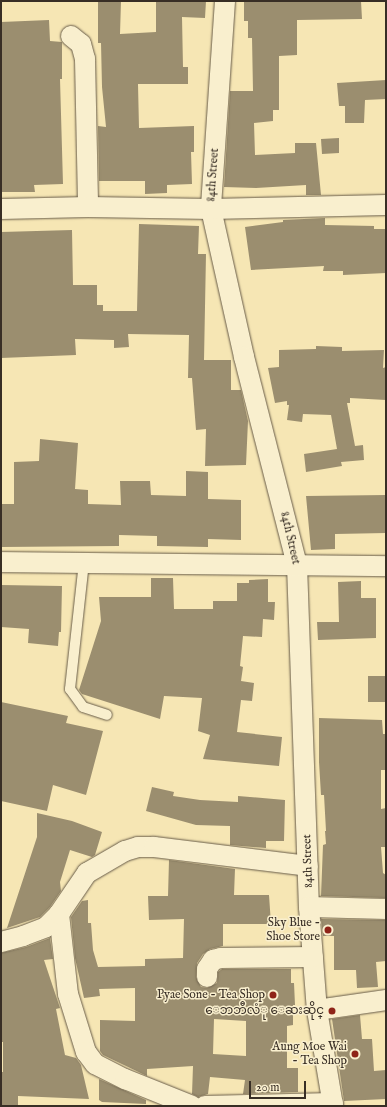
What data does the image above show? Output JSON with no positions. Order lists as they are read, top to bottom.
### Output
{
  "streets": {
    "street": ["84th Street"]
  },
  "places": [
    "Sky Blue - Shoe Store",
    "Pyae Sone - Tea Shop",
    "ေဘဘီလံု ေဆးဆိုင္",
    "Aung Moe Wai - Tea Shop"
  ],
  "scale_bar": "20 m"
}
